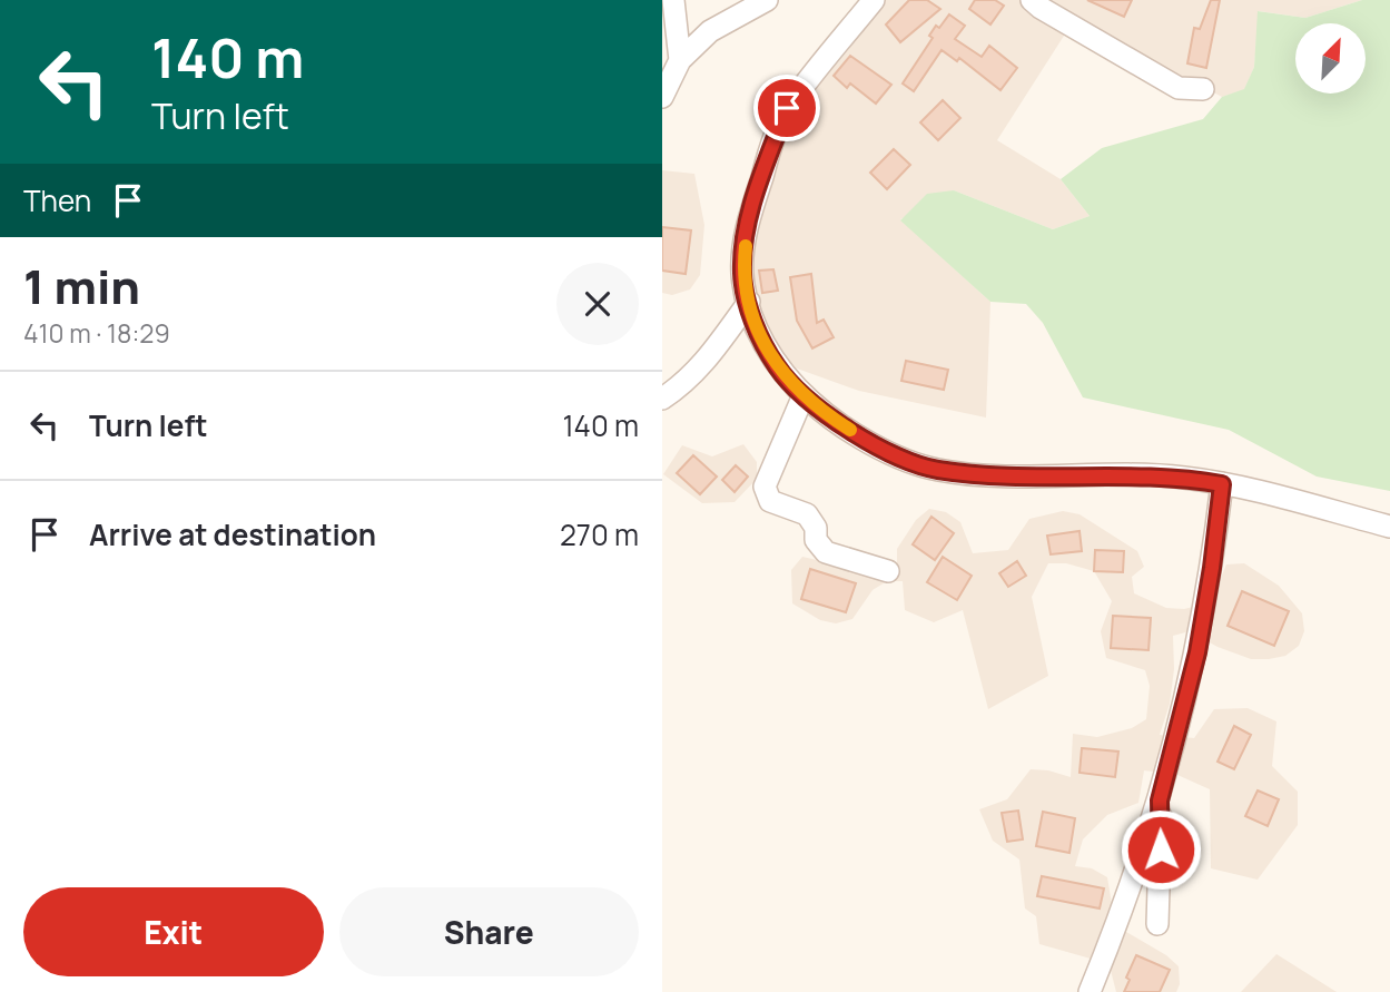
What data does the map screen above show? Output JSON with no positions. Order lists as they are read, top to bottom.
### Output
{
  "north": "top right",
  "page": {
    "turn": ["140 m", "Turn left"],
    "then": "Then",
    "heading": ["1 min", "410 m · 18:29"],
    "list": [
      {
        "name": "Turn left",
        "value": "140 m"
      },
      {
        "name": "Arrive at destination",
        "value": "270 m"
      }
    ],
    "buttons": ["Exit", "Share"]
  }
}
